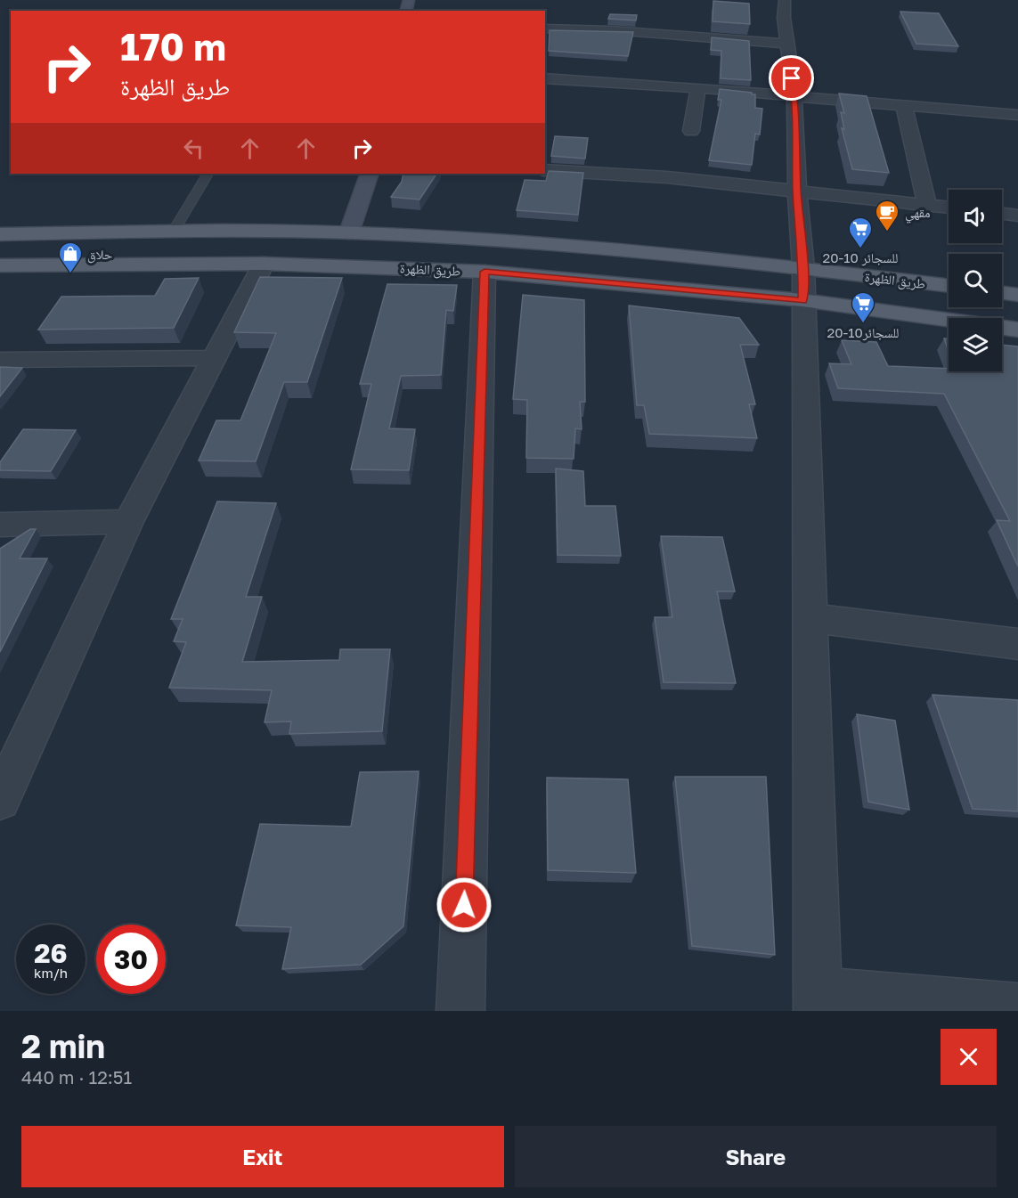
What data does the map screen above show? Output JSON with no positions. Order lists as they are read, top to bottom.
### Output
{
  "streets": {
    "main road": ["طريق الظهرة"]
  },
  "places": {
    "cafe": ["مقهي"],
    "supermarket": ["20-10 للسجائر", "20-10للسجائر"],
    "shop": ["حلاق"]
  },
  "page": {
    "turn": ["170 m", "طريق الظهرة"],
    "speed": "26 km/h",
    "limit": "30",
    "heading": ["2 min", "440 m · 12:51"],
    "buttons": ["Exit", "Share"]
  }
}
